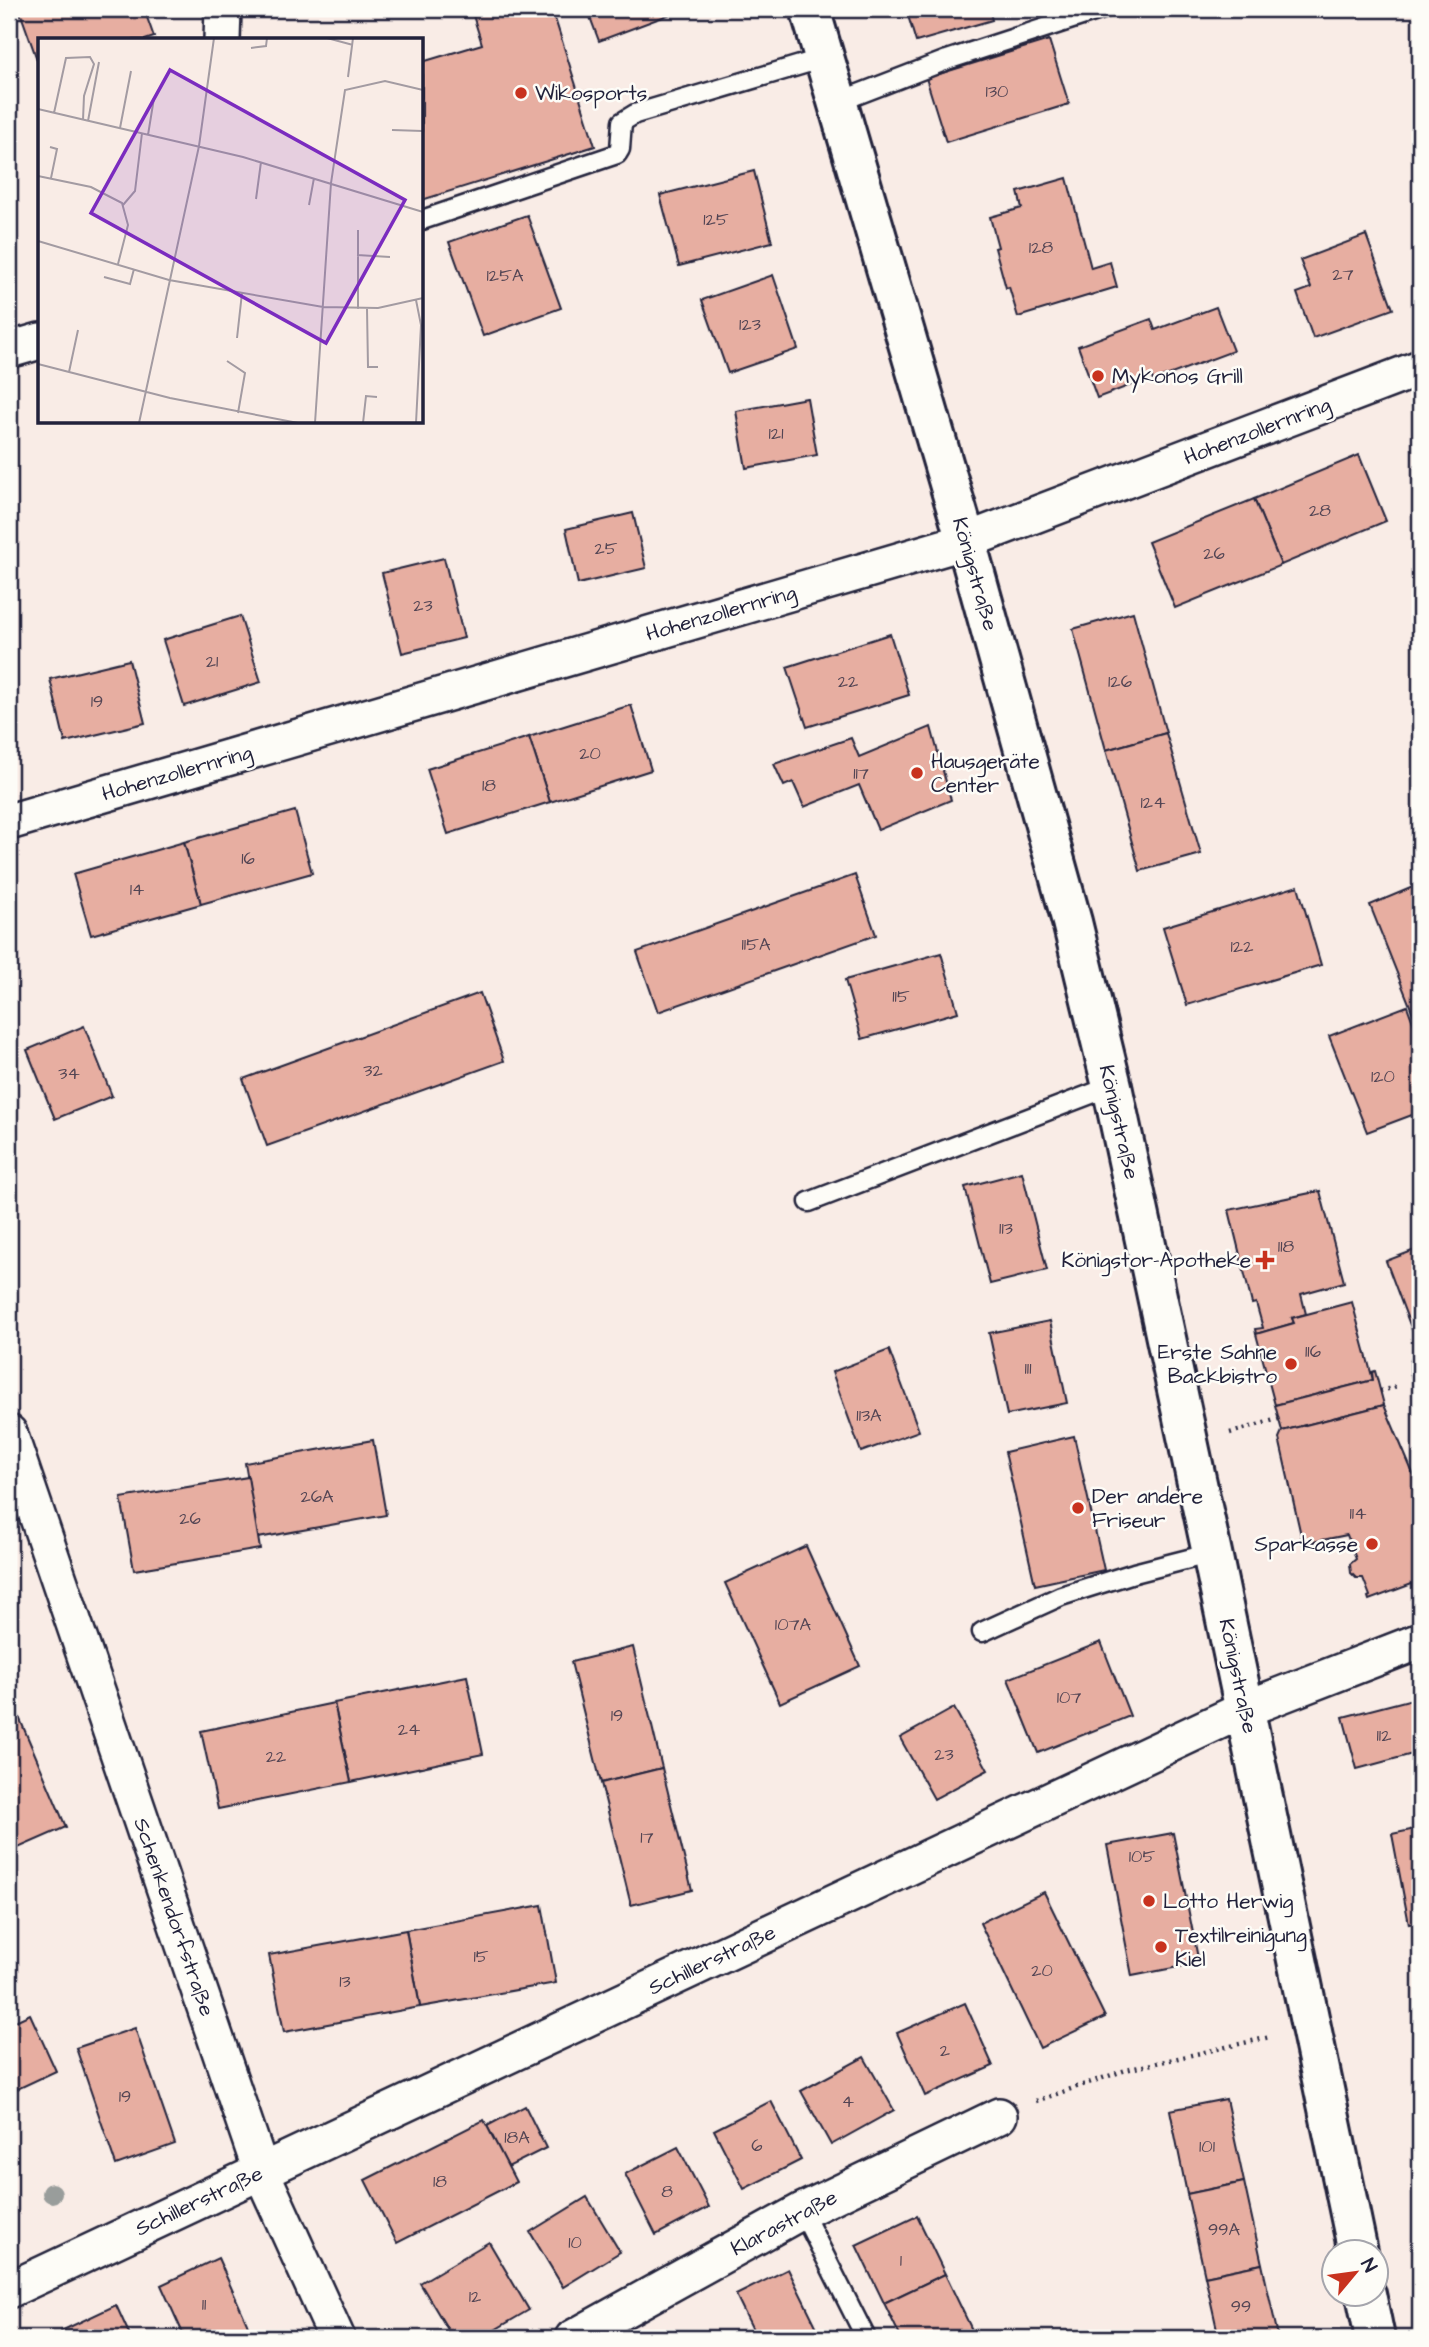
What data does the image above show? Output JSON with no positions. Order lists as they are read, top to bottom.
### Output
{
  "streets": {
    "main road": ["Königstraße"],
    "street": [
      "Hohenzollernring",
      "Schenkendorfstraße",
      "Schillerstraße",
      "Klarastraße"
    ]
  },
  "crossings": [
    ["Hohenzollernring", "Königstraße"],
    ["Königstraße", "Schillerstraße"],
    ["Schenkendorfstraße", "Schillerstraße"]
  ],
  "places": {
    "other": [
      "Wikosports",
      "Mykonos Grill",
      "Hausgeräte Center",
      "Erste Sahne Backbistro",
      "Der andere Friseur",
      "Sparkasse",
      "Lotto Herwig",
      "Textilreinigung Kiel"
    ],
    "health": ["Königstor-Apotheke"]
  },
  "house_numbers": [
    "130",
    "125",
    "128",
    "27",
    "125A",
    "123",
    "121",
    "28",
    "25",
    "26",
    "23",
    "21",
    "22",
    "126",
    "19",
    "20",
    "117",
    "18",
    "124",
    "16",
    "14",
    "115A",
    "122",
    "115",
    "32",
    "34",
    "120",
    "113",
    "118",
    "116",
    "111",
    "113A",
    "26A",
    "114",
    "26",
    "107A",
    "107",
    "19",
    "24",
    "112",
    "23",
    "22",
    "17",
    "105",
    "15",
    "20",
    "13",
    "2",
    "19",
    "4",
    "18A",
    "6",
    "101",
    "18",
    "8",
    "99A",
    "10",
    "1",
    "12",
    "11",
    "99"
  ],
  "north": "top right"
}
